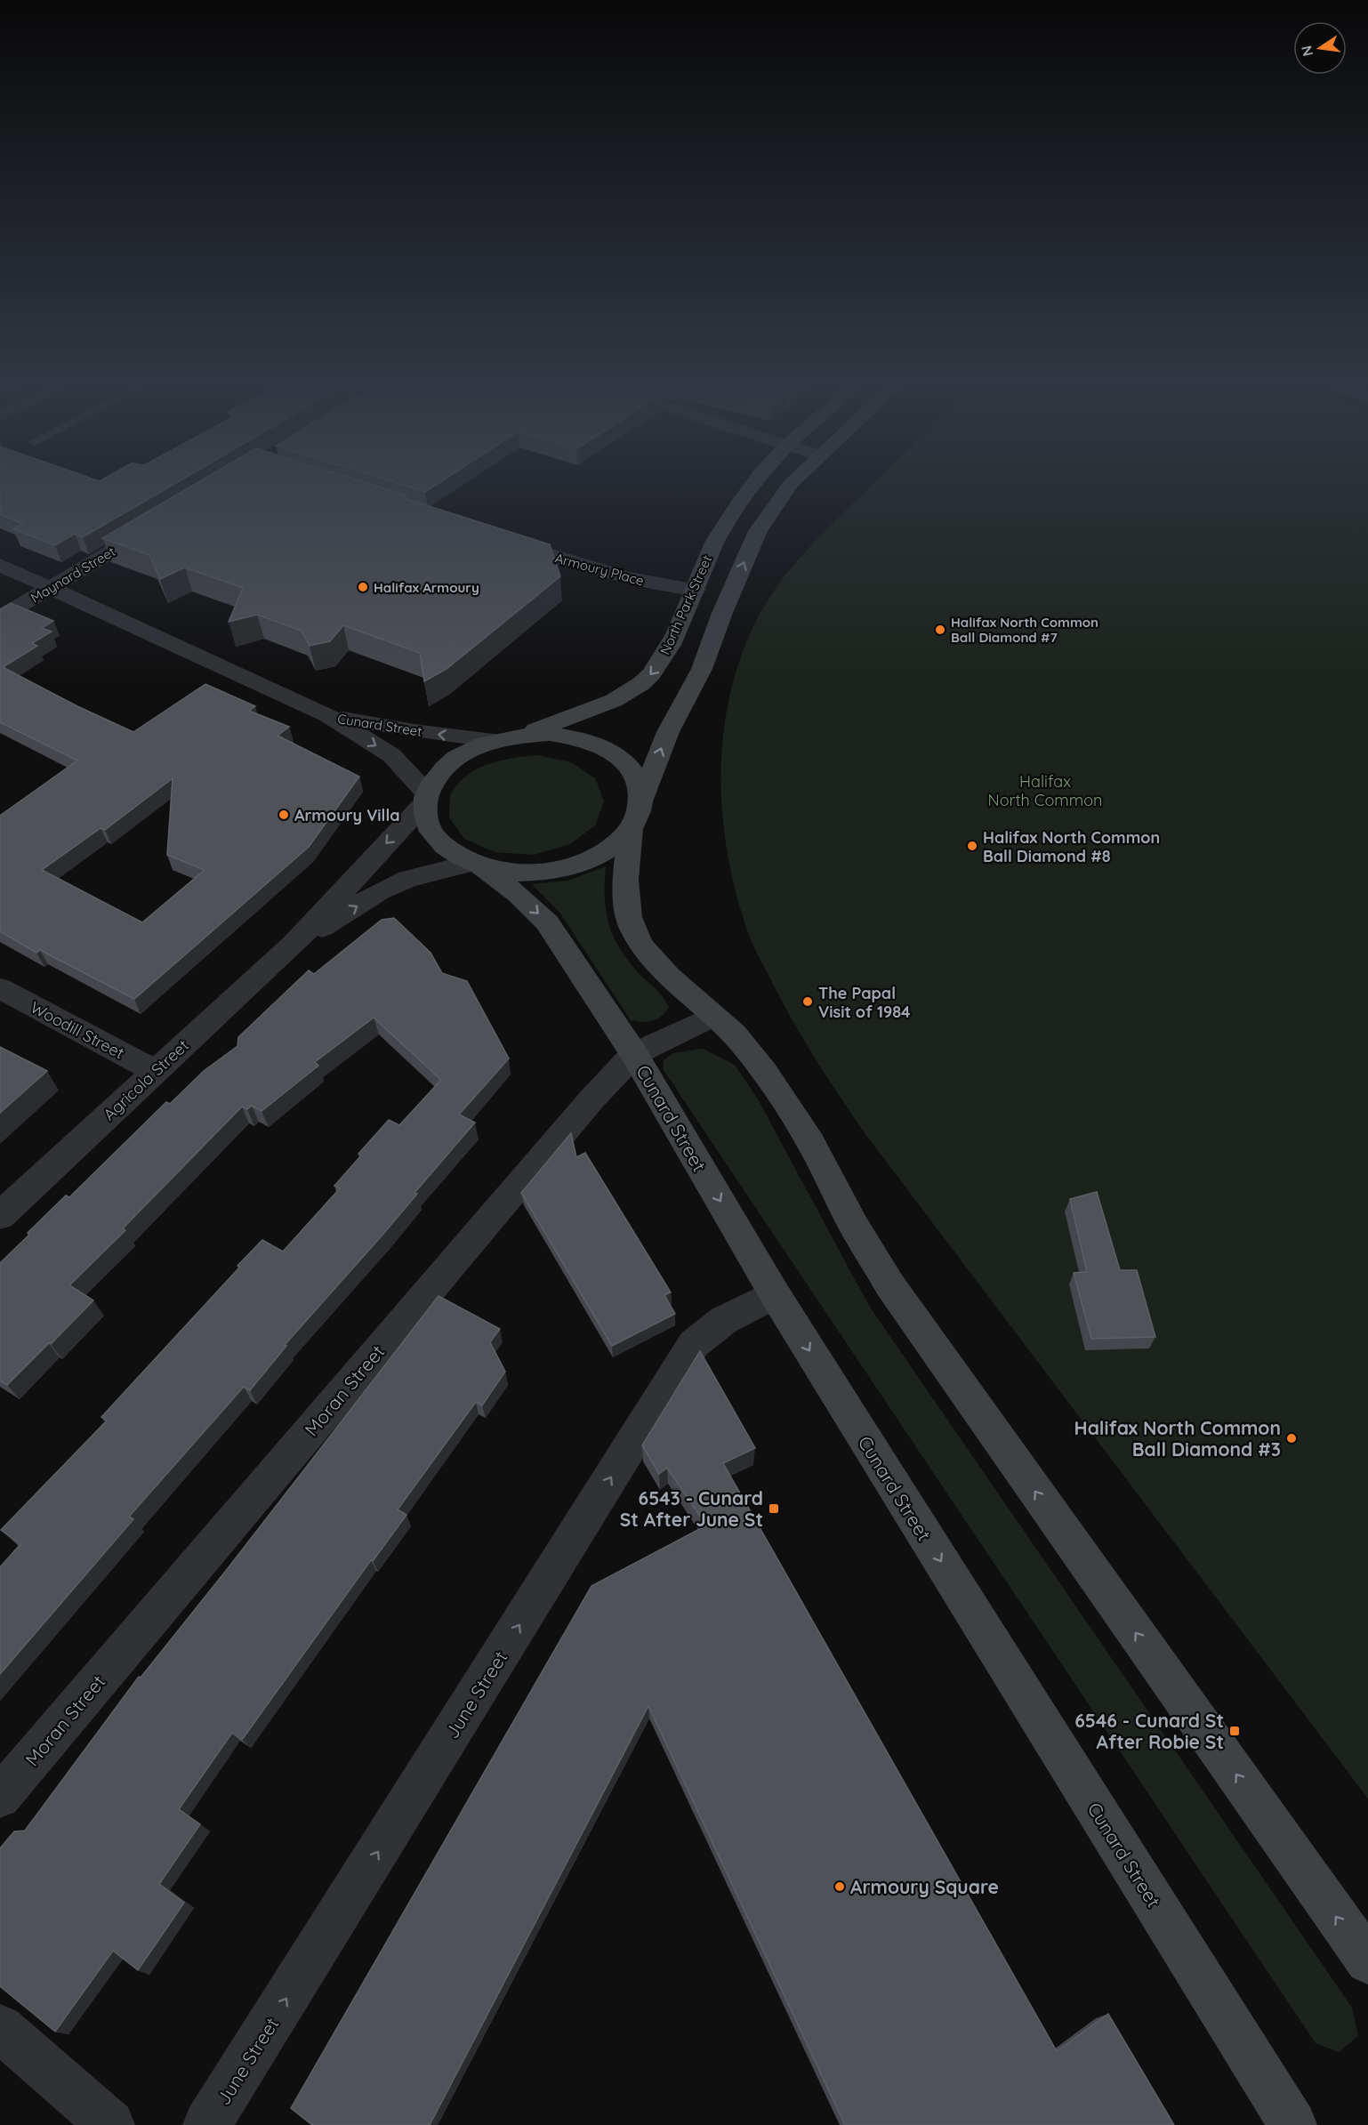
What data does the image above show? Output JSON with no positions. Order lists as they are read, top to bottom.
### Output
{
  "streets": {
    "main road": ["North Park Street", "Cunard Street"],
    "street": [
      "Armoury Place",
      "Maynard Street",
      "Woodill Street",
      "Agricola Street",
      "Moran Street",
      "June Street"
    ]
  },
  "crossings": [
    ["Armoury Place", "North Park Street"],
    ["North Park Street", "Cunard Street"],
    ["North Park Street", "Agricola Street"],
    ["Cunard Street", "Agricola Street"],
    ["Cunard Street", "Moran Street"],
    ["Cunard Street", "June Street"],
    ["Woodill Street", "Agricola Street"]
  ],
  "one_way": ["Cunard Street", "June Street"],
  "parks": ["Halifax North Common"],
  "places": {
    "other": [
      "Halifax Armoury",
      "Halifax North Common Ball Diamond #7",
      "Armoury Villa",
      "Halifax North Common Ball Diamond #8",
      "The Papal Visit of 1984",
      "Halifax North Common Ball Diamond #3",
      "Armoury Square"
    ],
    "transit": ["6543 - Cunard St After June St", "6546 - Cunard St After Robie St"]
  },
  "north": "left"
}
